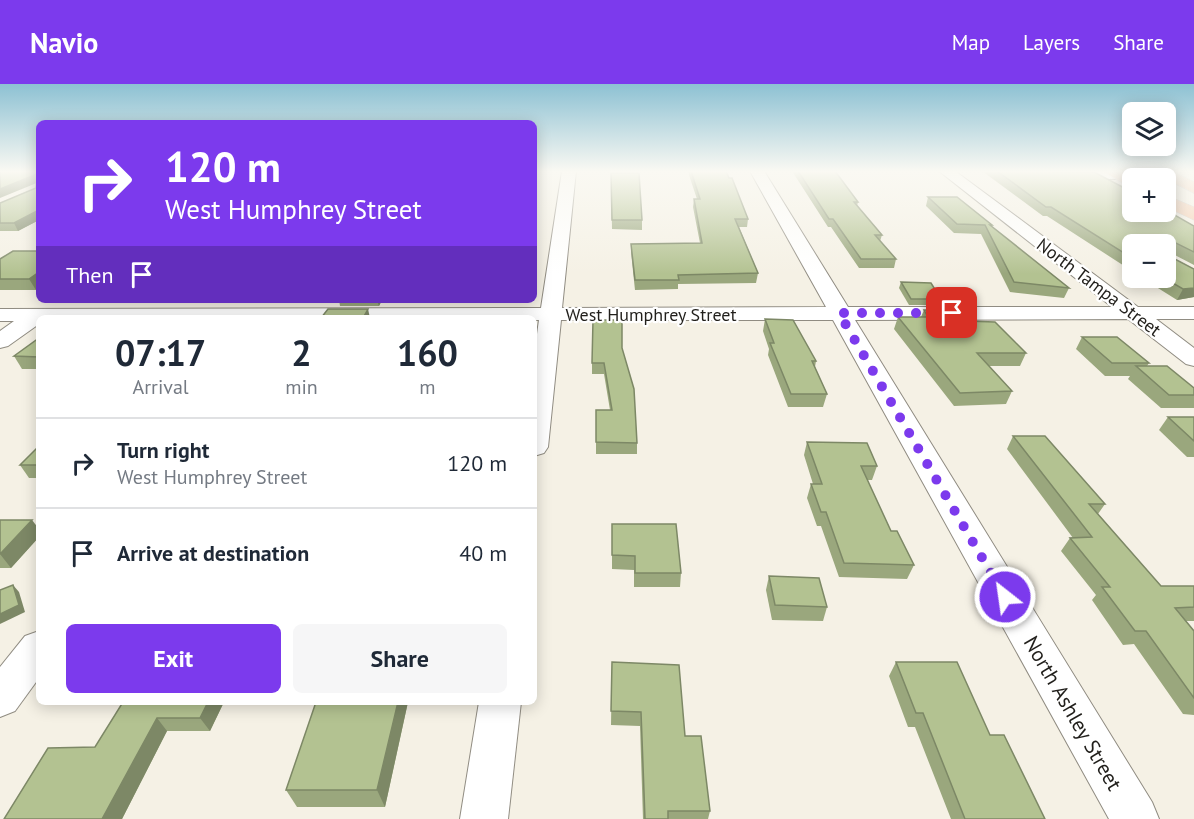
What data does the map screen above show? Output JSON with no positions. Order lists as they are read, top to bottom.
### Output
{
  "streets": {
    "street": ["North Tampa Street", "West Humphrey Street", "North Ashley Street"]
  },
  "crossings": [
    ["North Tampa Street", "West Humphrey Street"],
    ["West Humphrey Street", "North Ashley Street"]
  ],
  "page": {
    "header": "Navio",
    "nav": ["Map", "Layers", "Share"],
    "map_buttons": ["+", "−"],
    "turn": ["120 m", "West Humphrey Street"],
    "then": "Then",
    "eta": [
      "07:17",
      "Arrival",
      "2",
      "min",
      "160",
      "m"
    ],
    "list": [
      {
        "name": "Turn right",
        "note": "West Humphrey Street",
        "value": "120 m"
      },
      {
        "name": "Arrive at destination",
        "value": "40 m"
      }
    ],
    "buttons": ["Exit", "Share"]
  }
}
